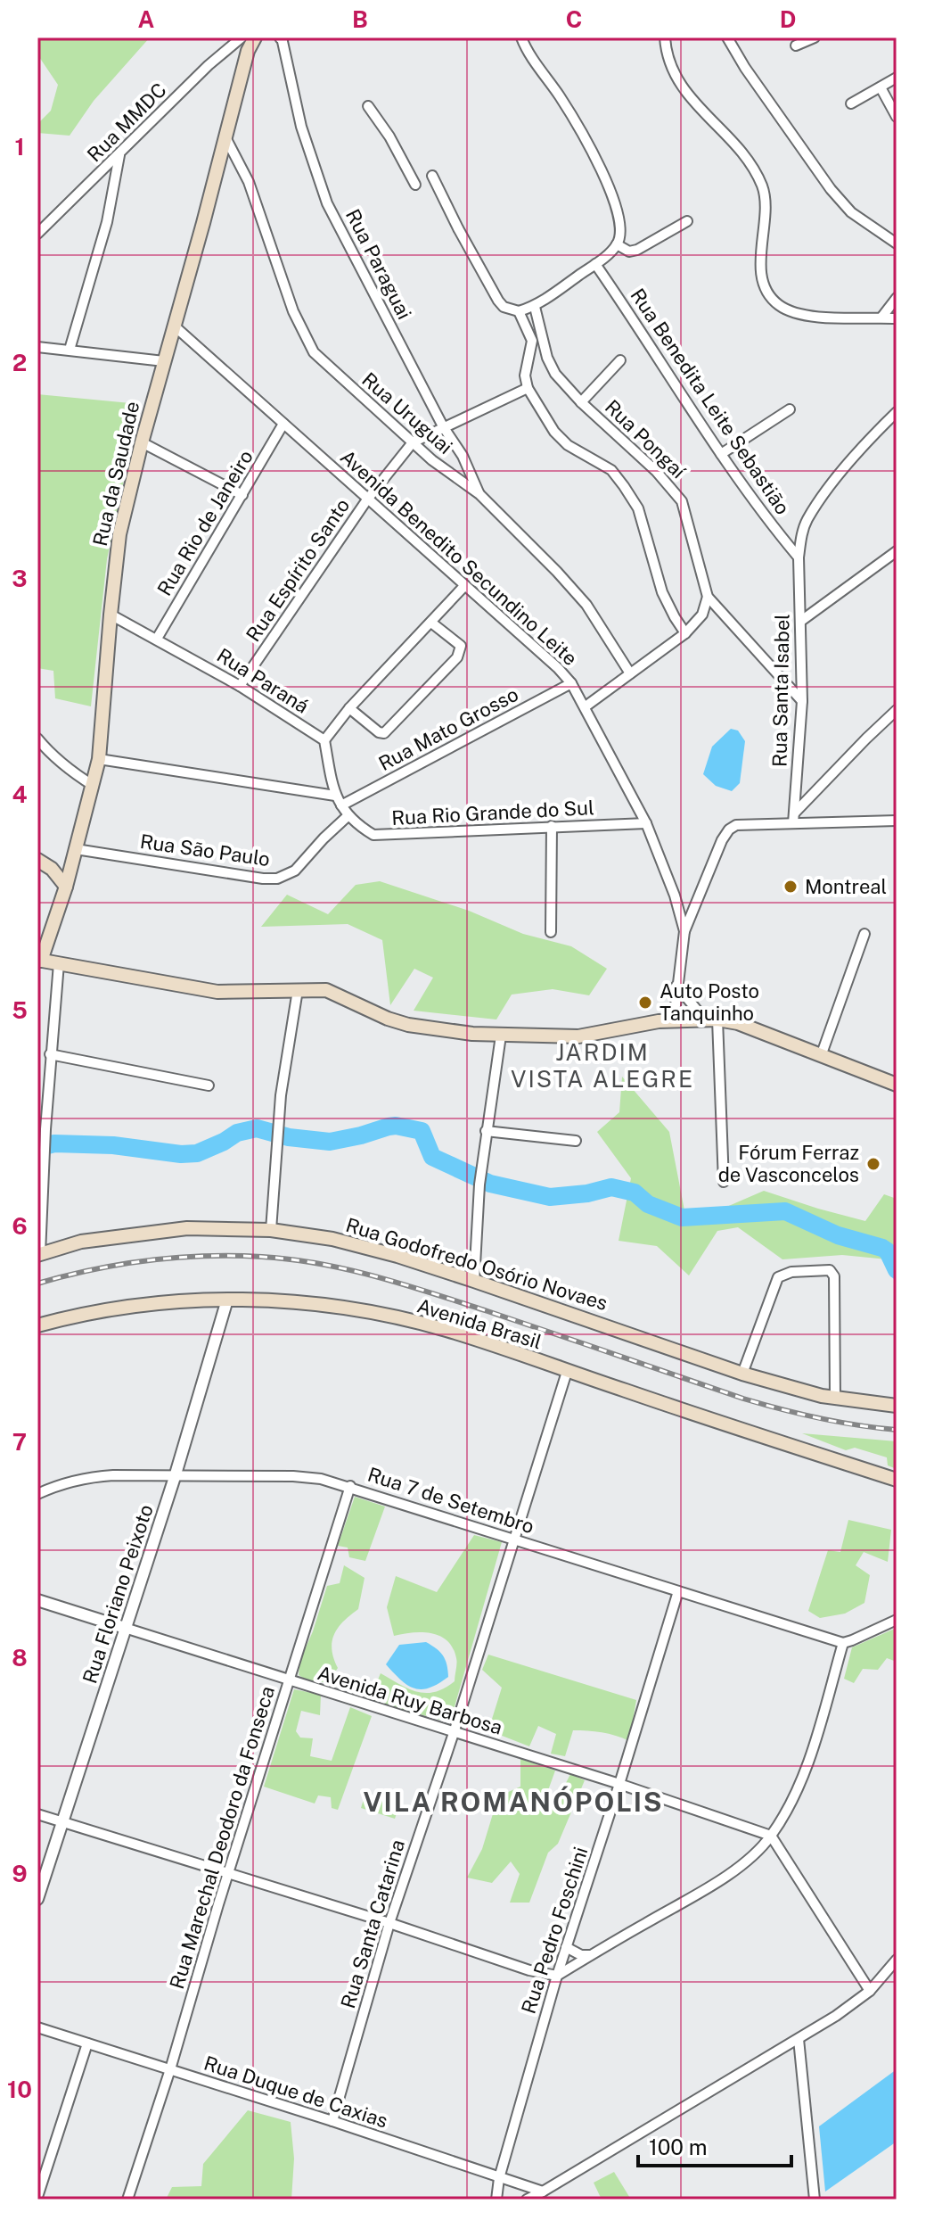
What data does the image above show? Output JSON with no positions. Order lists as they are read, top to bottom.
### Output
{
  "streets": {
    "main road": ["Rua da Saudade", "Rua Godofredo Osório Novaes", "Avenida Brasil"],
    "street": [
      "Rua MMDC",
      "Rua Paraguai",
      "Rua Benedita Leite Sebastião",
      "Rua Uruguai",
      "Rua Pongaí",
      "Rua Rio de Janeiro",
      "Avenida Benedito Secundino Leite",
      "Rua Espírito Santo",
      "Rua Paraná",
      "Rua Santa Isabel",
      "Rua Mato Grosso",
      "Rua Rio Grande do Sul",
      "Rua São Paulo",
      "Rua 7 de Setembro",
      "Rua Floriano Peixoto",
      "Avenida Ruy Barbosa",
      "Rua Marechal Deodoro da Fonseca",
      "Rua Santa Catarina",
      "Rua Pedro Foschini",
      "Rua Duque de Caxias"
    ]
  },
  "crossings": [
    ["Rua MMDC", "Rua da Saudade"],
    ["Rua Paraguai", "Rua Uruguai"],
    ["Rua Benedita Leite Sebastião", "Rua Santa Isabel"],
    ["Rua Uruguai", "Rua da Saudade"],
    ["Rua Uruguai", "Rua Espírito Santo"],
    ["Rua Pongaí", "Rua Santa Isabel"],
    ["Rua da Saudade", "Avenida Benedito Secundino Leite"],
    ["Rua da Saudade", "Rua Paraná"],
    ["Rua da Saudade", "Rua São Paulo"],
    ["Rua Rio de Janeiro", "Avenida Benedito Secundino Leite"],
    ["Rua Rio de Janeiro", "Rua Paraná"],
    ["Avenida Benedito Secundino Leite", "Rua Espírito Santo"],
    ["Avenida Benedito Secundino Leite", "Rua Mato Grosso"],
    ["Avenida Benedito Secundino Leite", "Rua Rio Grande do Sul"],
    ["Rua Espírito Santo", "Rua Paraná"],
    ["Rua Rio Grande do Sul", "Rua São Paulo"],
    ["Avenida Brasil", "Rua Floriano Peixoto"],
    ["Avenida Brasil", "Rua Santa Catarina"],
    ["Rua 7 de Setembro", "Rua Floriano Peixoto"],
    ["Rua 7 de Setembro", "Rua Marechal Deodoro da Fonseca"],
    ["Rua 7 de Setembro", "Rua Santa Catarina"],
    ["Rua 7 de Setembro", "Rua Pedro Foschini"],
    ["Rua Floriano Peixoto", "Avenida Ruy Barbosa"],
    ["Avenida Ruy Barbosa", "Rua Marechal Deodoro da Fonseca"],
    ["Avenida Ruy Barbosa", "Rua Santa Catarina"],
    ["Avenida Ruy Barbosa", "Rua Pedro Foschini"],
    ["Rua Marechal Deodoro da Fonseca", "Rua Duque de Caxias"],
    ["Rua Santa Catarina", "Rua Duque de Caxias"],
    ["Rua Pedro Foschini", "Rua Duque de Caxias"]
  ],
  "districts": ["JARDIM VISTA ALEGRE", "VILA ROMANÓPOLIS"],
  "places": ["Montreal", "Auto Posto Tanquinho", "Fórum Ferraz de Vasconcelos"],
  "scale_bar": "100 m",
  "grid": {
    "columns": [
      "A",
      "B",
      "C",
      "D"
    ],
    "rows": [
      "1",
      "2",
      "3",
      "4",
      "5",
      "6",
      "7",
      "8",
      "9",
      "10"
    ]
  }
}
